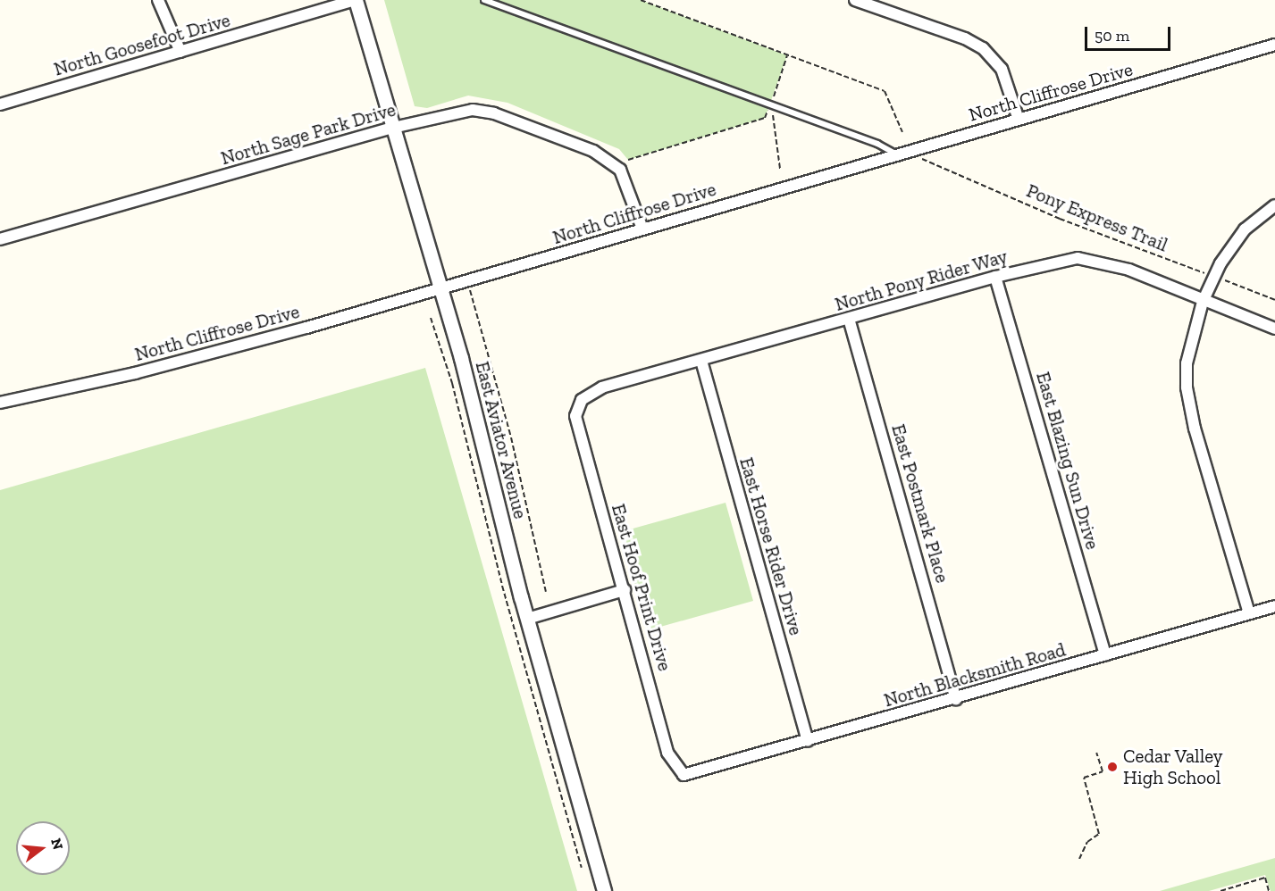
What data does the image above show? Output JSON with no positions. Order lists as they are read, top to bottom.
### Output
{
  "streets": {
    "street": [
      "North Goosefoot Drive",
      "North Cliffrose Drive",
      "North Sage Park Drive",
      "North Pony Rider Way",
      "East Aviator Avenue",
      "East Blazing Sun Drive",
      "East Postmark Place",
      "East Horse Rider Drive",
      "East Hoof Print Drive",
      "North Blacksmith Road"
    ],
    "path": ["Pony Express Trail"]
  },
  "crossings": [
    ["North Goosefoot Drive", "East Aviator Avenue"],
    ["North Cliffrose Drive", "North Sage Park Drive"],
    ["North Cliffrose Drive", "Pony Express Trail"],
    ["North Cliffrose Drive", "East Aviator Avenue"],
    ["North Sage Park Drive", "East Aviator Avenue"],
    ["North Pony Rider Way", "East Blazing Sun Drive"],
    ["North Pony Rider Way", "East Postmark Place"],
    ["North Pony Rider Way", "East Horse Rider Drive"],
    ["North Pony Rider Way", "East Hoof Print Drive"],
    ["East Blazing Sun Drive", "North Blacksmith Road"],
    ["East Postmark Place", "North Blacksmith Road"],
    ["East Horse Rider Drive", "North Blacksmith Road"],
    ["East Hoof Print Drive", "North Blacksmith Road"]
  ],
  "places": ["Cedar Valley High School"],
  "scale_bar": "50 m",
  "north": "right"
}
